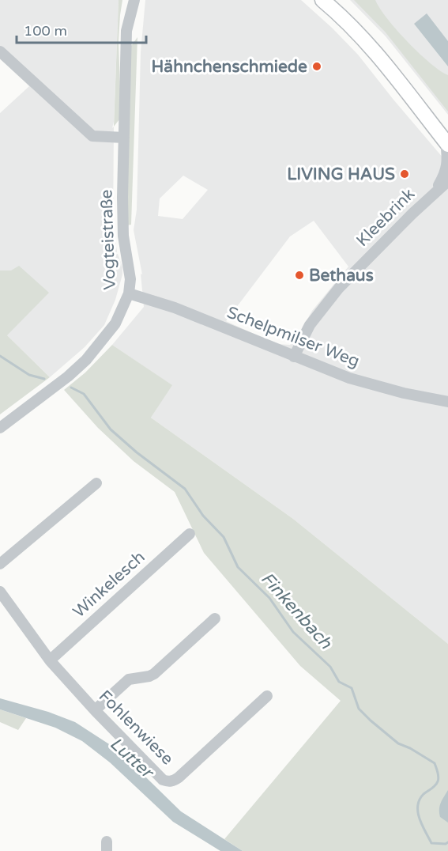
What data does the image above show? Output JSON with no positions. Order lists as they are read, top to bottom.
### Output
{
  "streets": {
    "street": [
      "Kleebrink",
      "Vogteistraße",
      "Schelpmilser Weg",
      "Winkelesch",
      "Fohlenwiese"
    ]
  },
  "crossings": [
    ["Kleebrink", "Schelpmilser Weg"],
    ["Vogteistraße", "Schelpmilser Weg"],
    ["Winkelesch", "Fohlenwiese"]
  ],
  "water": ["Finkenbach", "Lutter"],
  "places": ["Hähnchenschmiede", "LIVING HAUS", "Bethaus"],
  "scale_bar": "100 m"
}
